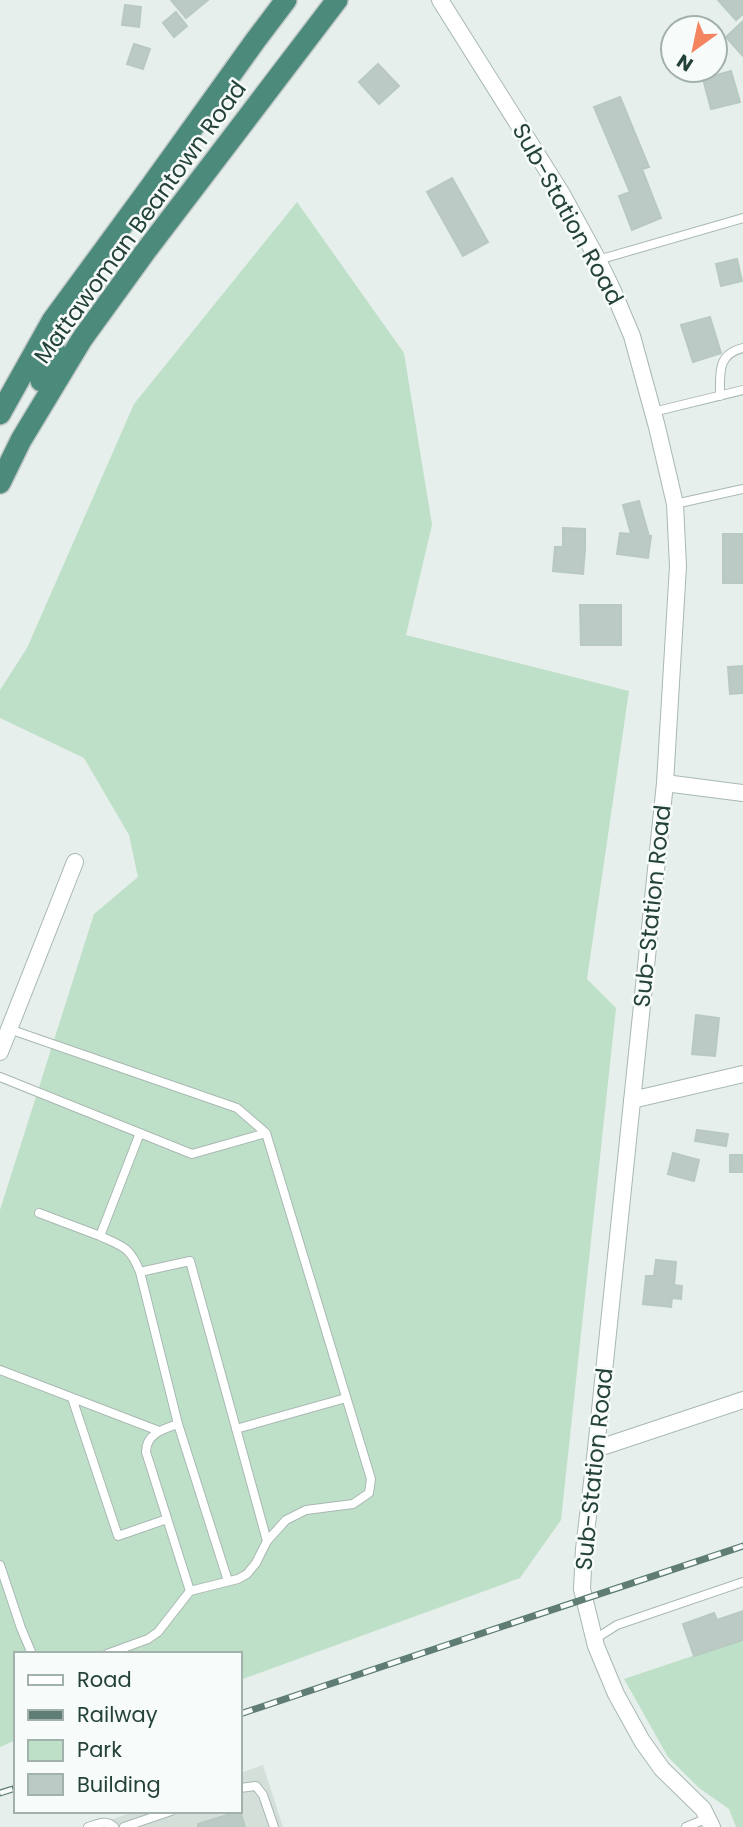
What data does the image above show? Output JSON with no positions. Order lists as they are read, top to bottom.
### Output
{
  "streets": {
    "highway": ["Mattawoman Beantown Road"],
    "street": ["Sub-Station Road"]
  },
  "legend": [
    "Road",
    "Railway",
    "Park",
    "Building"
  ],
  "north": "bottom left"
}
